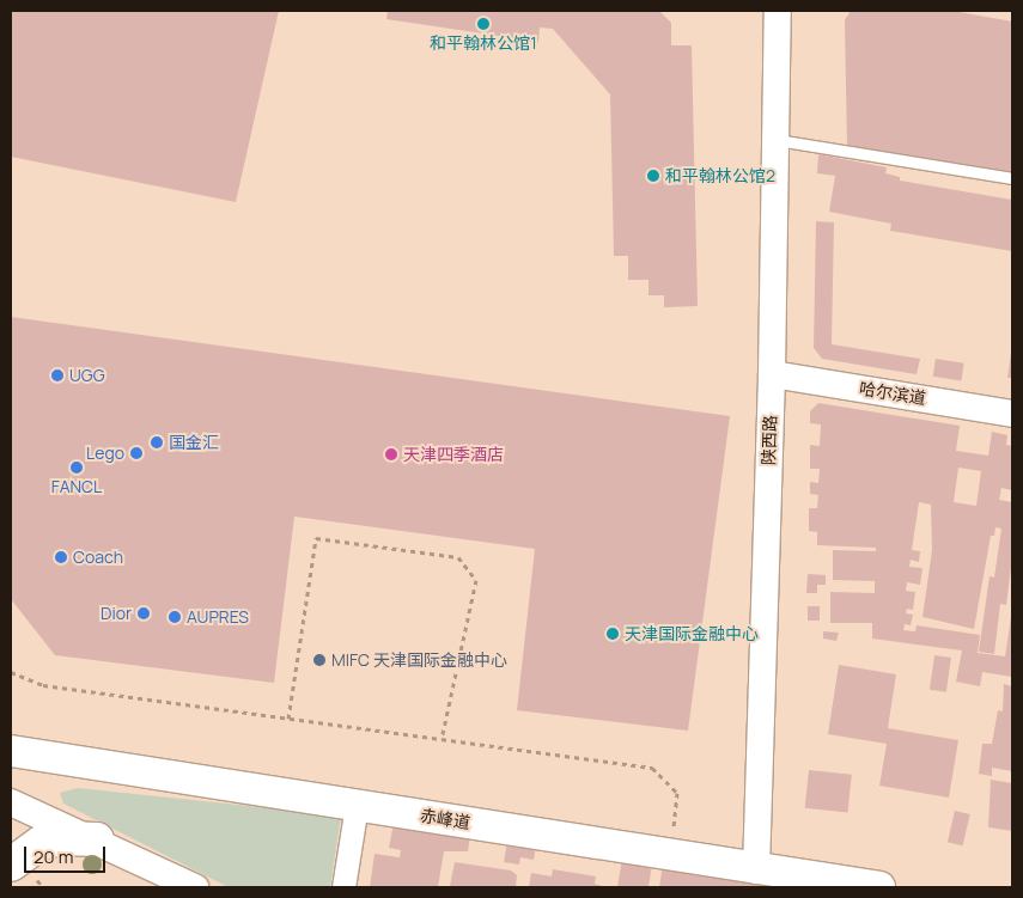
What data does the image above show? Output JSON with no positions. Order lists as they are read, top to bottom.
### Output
{
  "streets": {
    "main road": ["赤峰道"],
    "street": ["哈尔滨道", "陕西路"]
  },
  "crossings": [
    ["哈尔滨道", "陕西路"],
    ["陕西路", "赤峰道"]
  ],
  "places": [
    "和平翰林公馆1",
    "和平翰林公馆2",
    "UGG",
    "国金汇",
    "Lego",
    "天津四季酒店",
    "FANCL",
    "Coach",
    "Dior",
    "AUPRES",
    "天津国际金融中心",
    "MIFC 天津国际金融中心"
  ],
  "scale_bar": "20 m"
}
